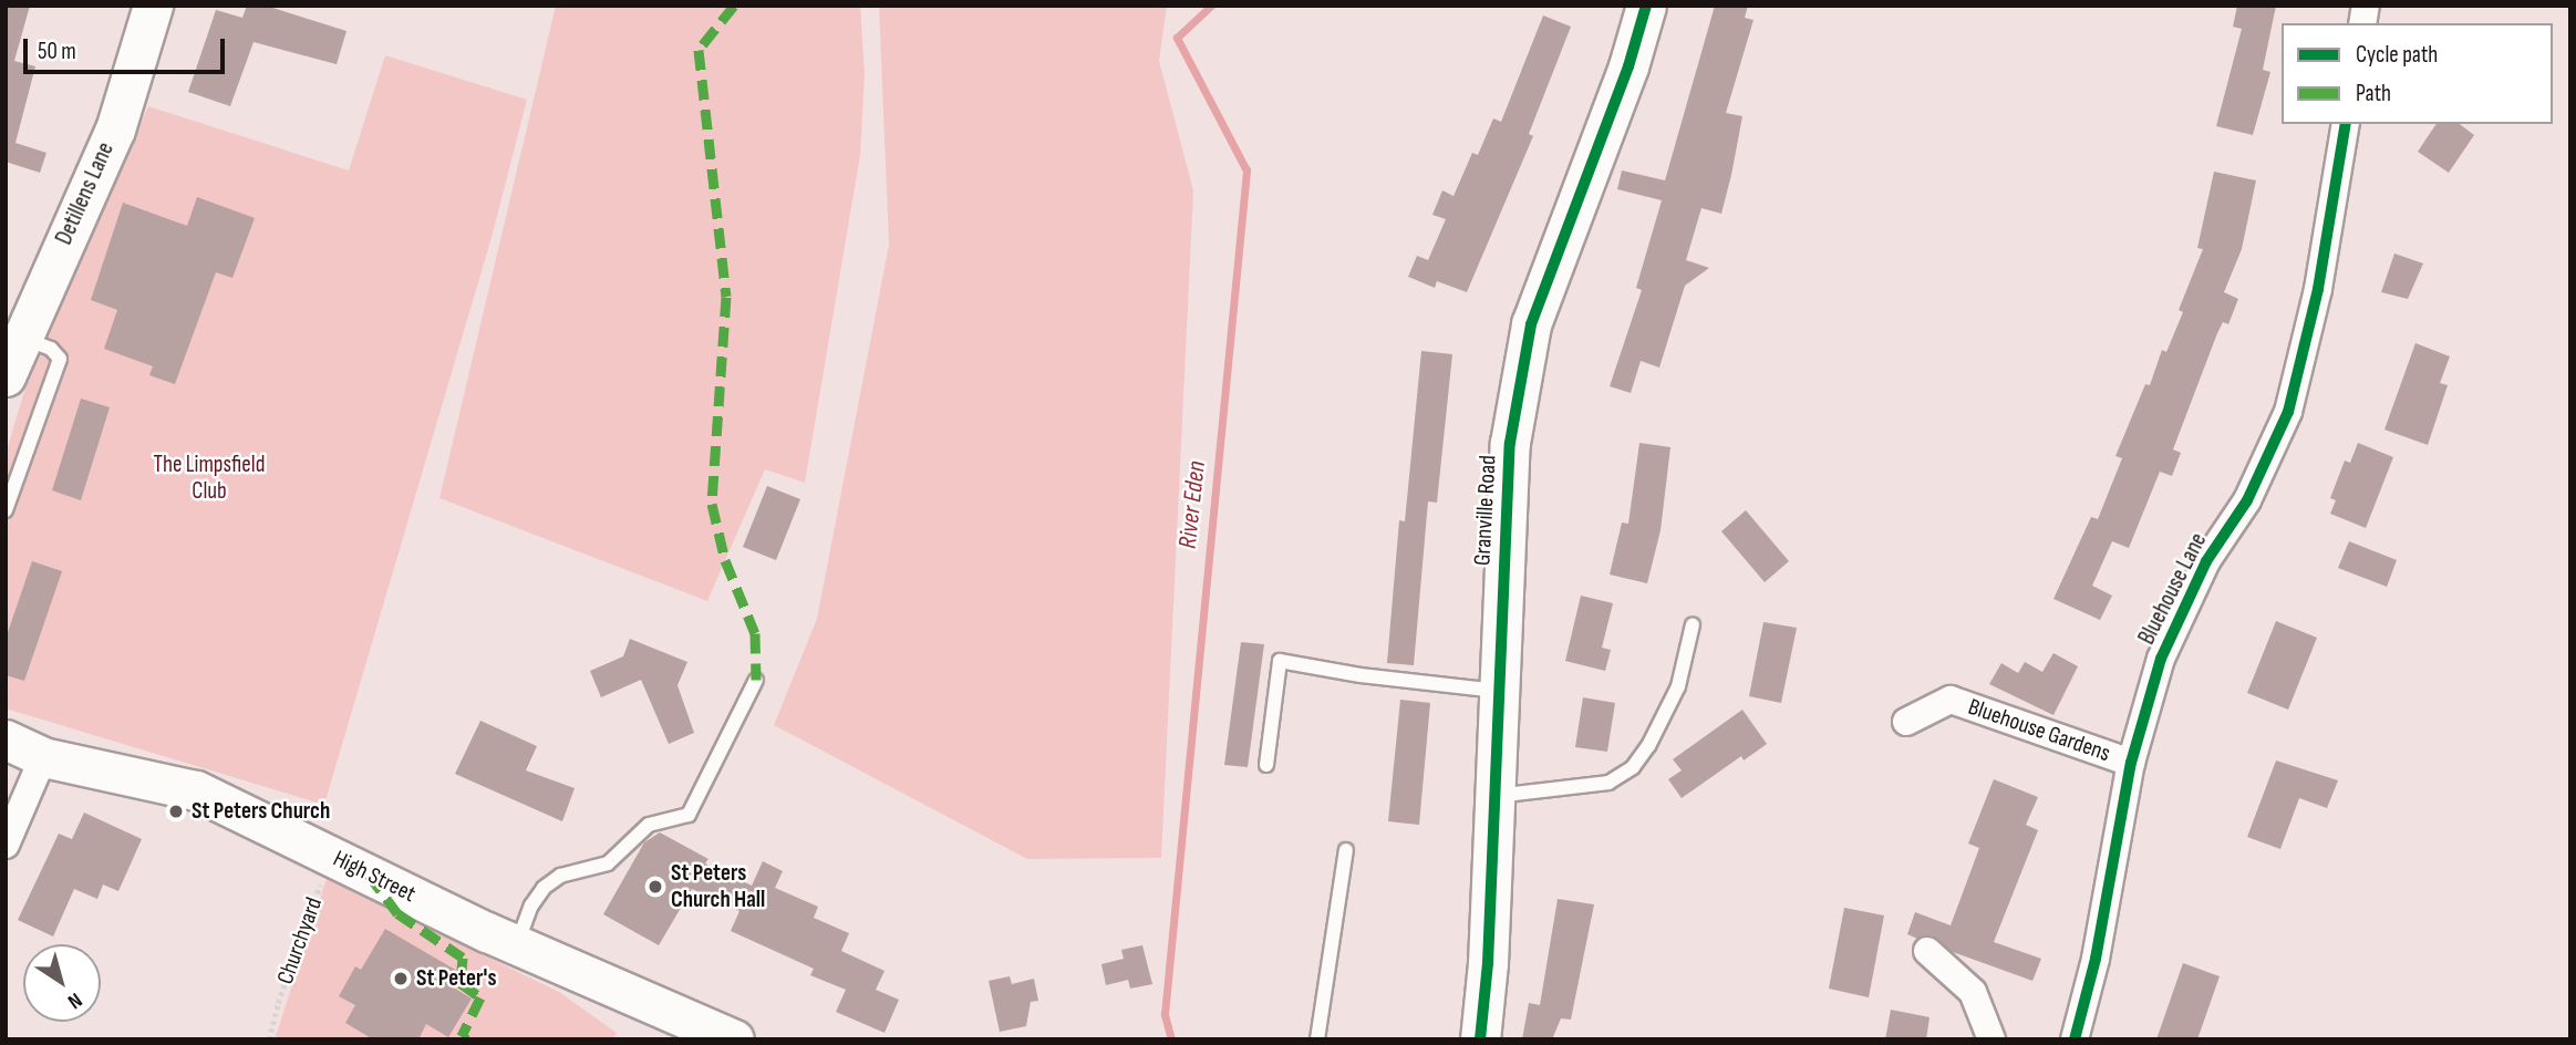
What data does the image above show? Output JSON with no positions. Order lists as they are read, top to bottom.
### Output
{
  "streets": {
    "main road": ["Detillens Lane", "Granville Road", "High Street"],
    "street": ["Bluehouse Lane", "Bluehouse Gardens"],
    "path": ["Churchyard"]
  },
  "crossings": [
    ["Bluehouse Lane", "Bluehouse Gardens"]
  ],
  "water": ["River Eden"],
  "parks": ["The Limpsfield Club"],
  "places": ["St Peters Church", "St Peters Church Hall", "St Peter's"],
  "legend": ["Cycle path", "Path"],
  "scale_bar": "50 m",
  "north": "bottom right"
}
